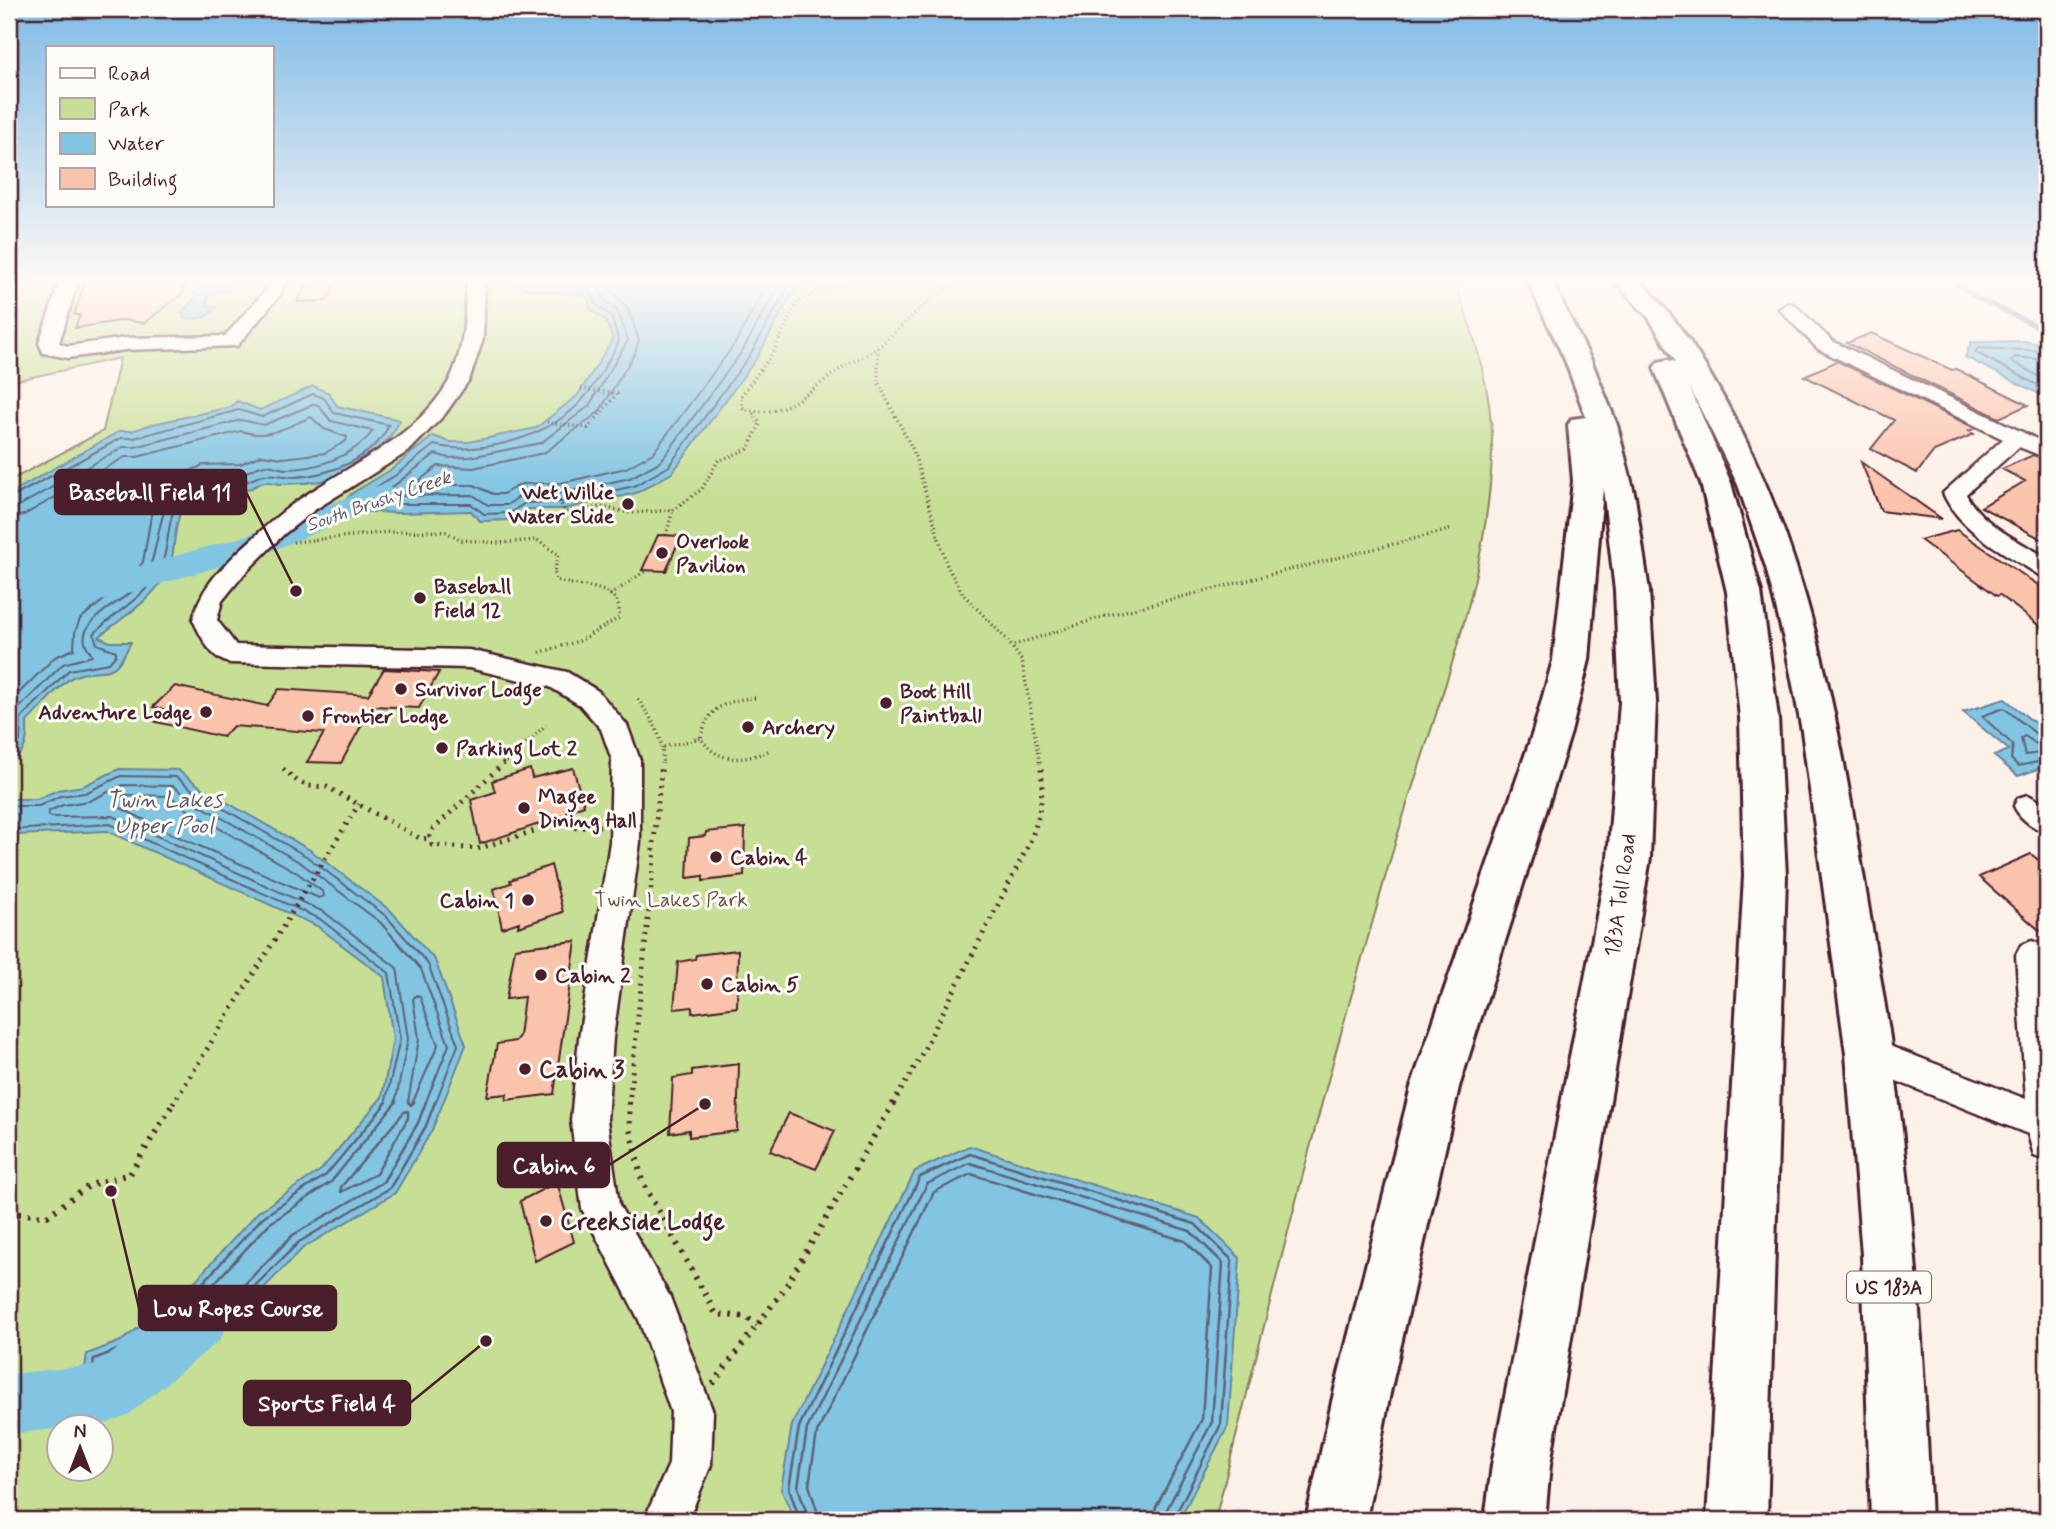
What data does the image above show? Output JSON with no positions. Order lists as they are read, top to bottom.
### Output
{
  "streets": {
    "highway": ["183A Toll Road", "US 183A"]
  },
  "water": ["South Brushy Creek", "Twin Lakes Upper Pool"],
  "parks": ["Twin Lakes Park"],
  "places": [
    "Wet Willie Water Slide",
    "Overlook Pavilion",
    "Baseball Field 11",
    "Baseball Field 12",
    "Survivor Lodge",
    "Boot Hill Paintball",
    "Adventure Lodge",
    "Frontier Lodge",
    "Archery",
    "Parking Lot 2",
    "Magee Dining Hall",
    "Cabin 4",
    "Cabin 1",
    "Cabin 2",
    "Cabin 5",
    "Cabin 3",
    "Cabin 6",
    "Low Ropes Course",
    "Creekside Lodge",
    "Sports Field 4"
  ],
  "legend": [
    "Road",
    "Park",
    "Water",
    "Building"
  ],
  "north": "top"
}
